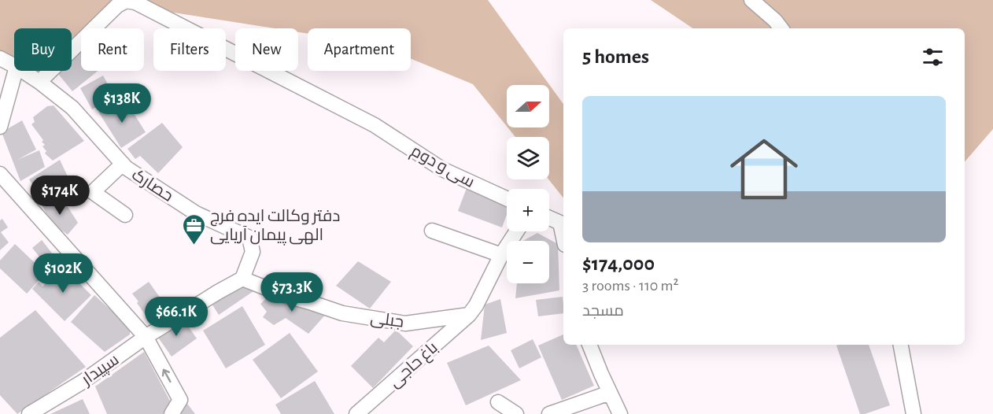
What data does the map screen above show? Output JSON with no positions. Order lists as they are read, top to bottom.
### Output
{
  "streets": {
    "street": [
      "سی و دوم",
      "حصارک",
      "جبلی",
      "باغ حاجی",
      "سپیدار"
    ]
  },
  "crossings": [
    ["سی و دوم", "حصارک"],
    ["حصارک", "جبلی"],
    ["حصارک", "سپیدار"],
    ["جبلی", "باغ حاجی"],
    ["جبلی", "سپیدار"]
  ],
  "places": {
    "office": ["دفتر وکالت ایده فرج الهی پیمان آریایی"]
  },
  "north": "right",
  "page": {
    "chip": [
      "Buy",
      "Rent",
      "Filters",
      "New",
      "Apartment"
    ],
    "heading": "5 homes",
    "price": [
      "$138K",
      "$174K",
      "$102K",
      "$73.3K",
      "$66.1K"
    ],
    "map_buttons": ["+", "−"],
    "list": [
      {
        "name": "$174,000",
        "note": "3 rooms · 110 m² · مسجد"
      }
    ]
  }
}
